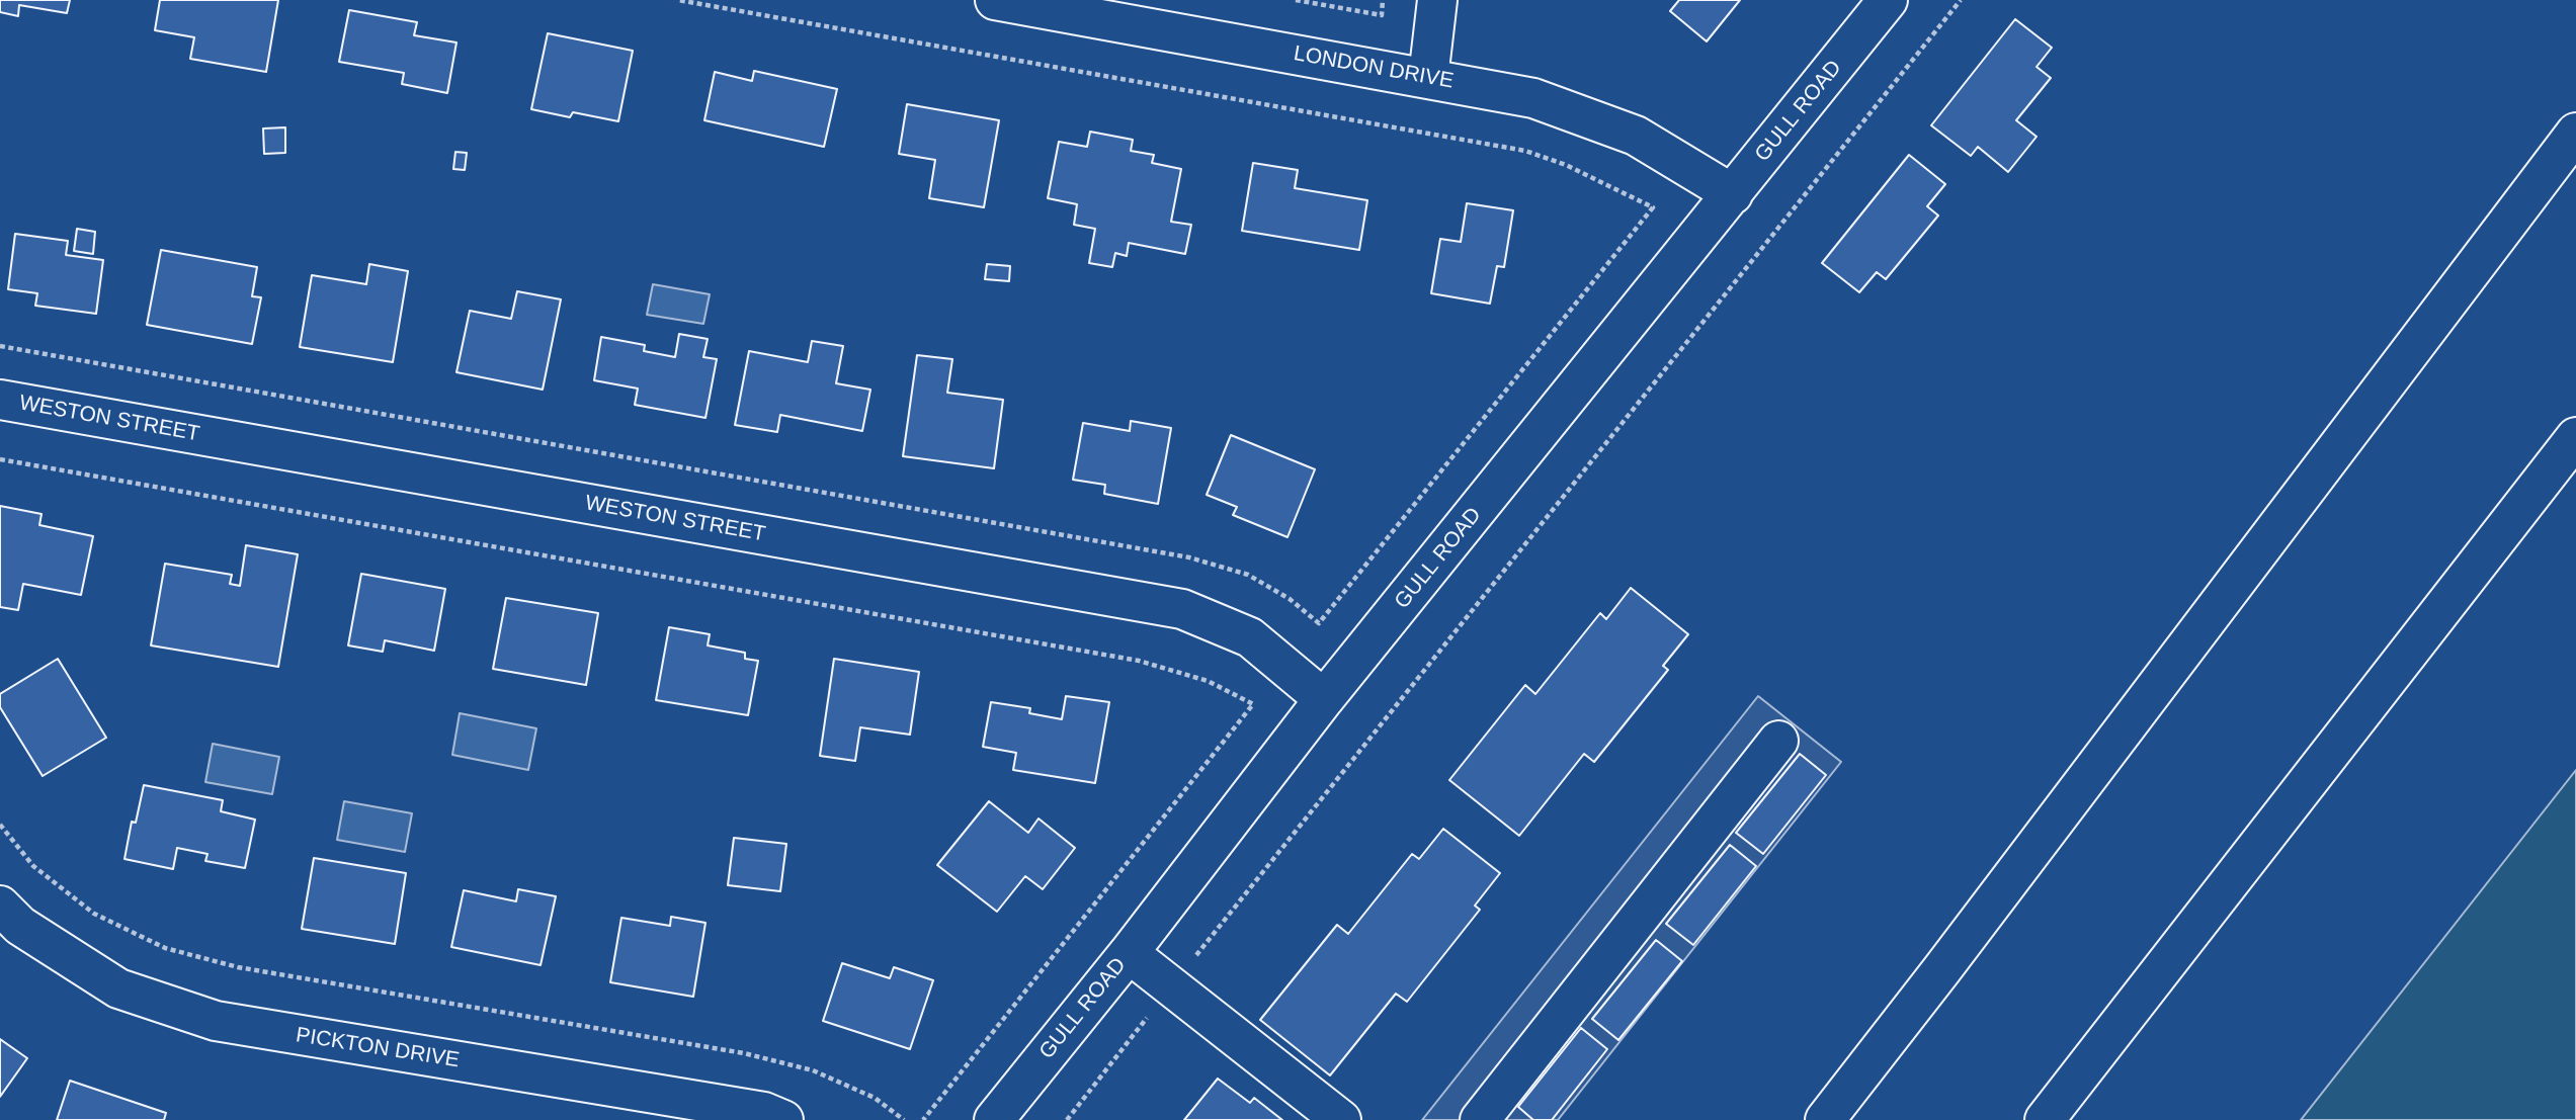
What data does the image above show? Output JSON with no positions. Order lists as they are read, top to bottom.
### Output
{
  "streets": {
    "main road": [
      "LONDON DRIVE",
      "GULL ROAD",
      "WESTON STREET",
      "PICKTON DRIVE"
    ]
  },
  "crossings": [
    ["LONDON DRIVE", "GULL ROAD"],
    ["GULL ROAD", "WESTON STREET"]
  ]
}
